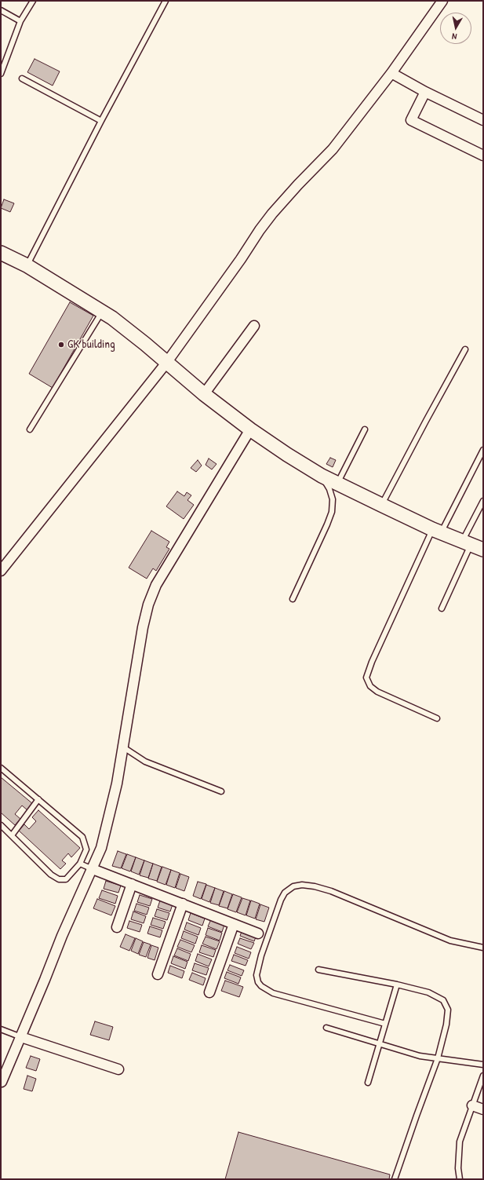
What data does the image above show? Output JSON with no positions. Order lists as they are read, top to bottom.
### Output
{
  "places": ["GK building"],
  "north": "bottom"
}
